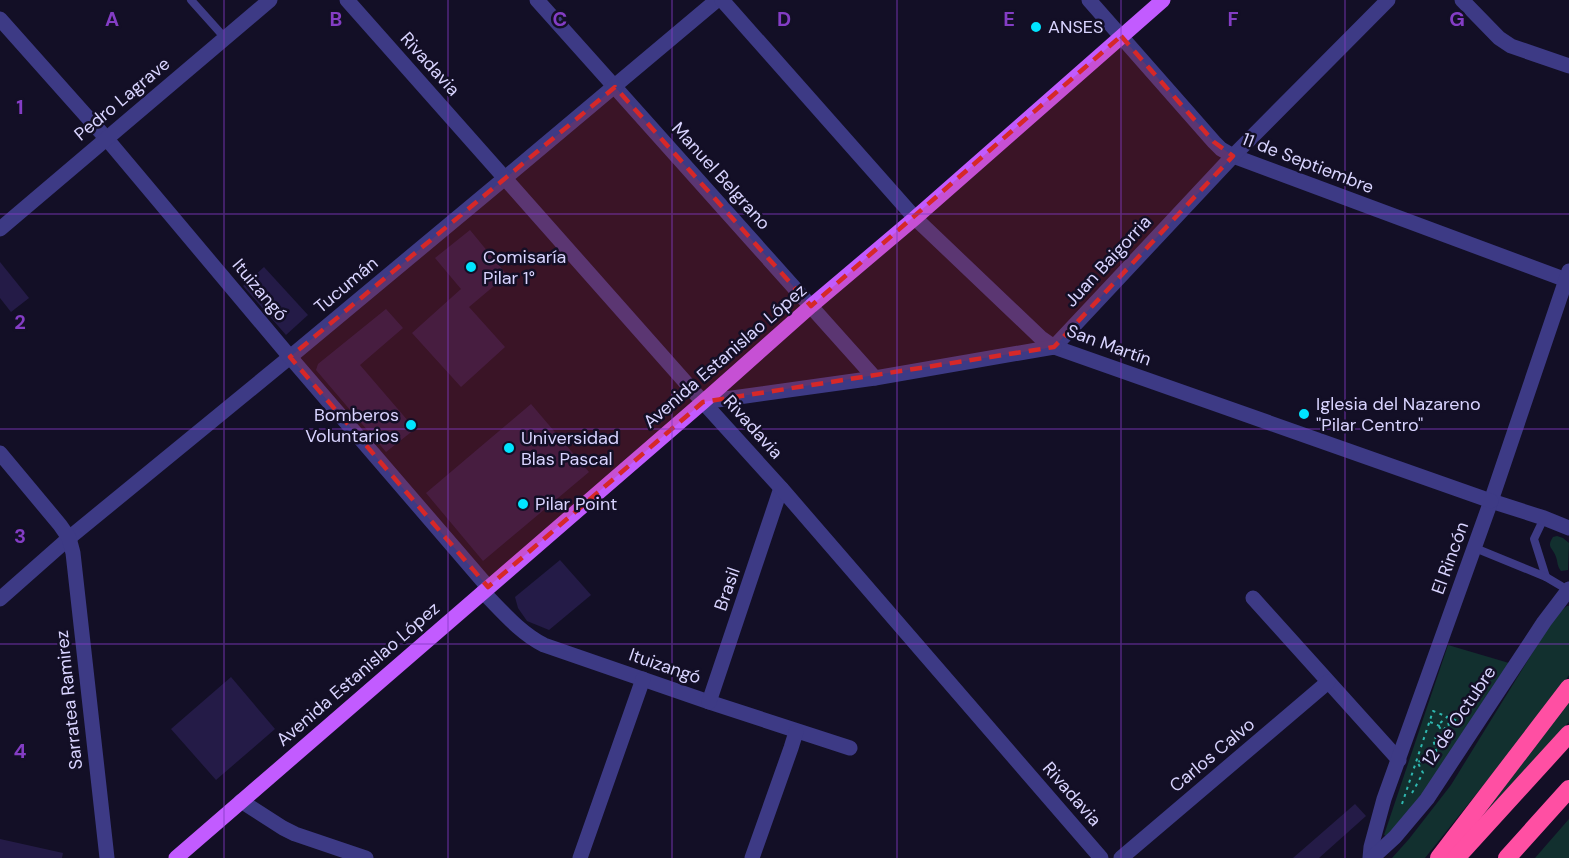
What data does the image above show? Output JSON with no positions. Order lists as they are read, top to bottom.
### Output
{
  "streets": {
    "main road": ["Avenida Estanislao López"],
    "street": [
      "Rivadavia",
      "Pedro Lagrave",
      "11 de Septiembre",
      "Manuel Belgrano",
      "Juan Baigorria",
      "Tucumán",
      "Ituizangó",
      "San Martín",
      "El Rincón",
      "Brasil",
      "Sarratea Ramirez",
      "12 de Octubre",
      "Carlos Calvo"
    ]
  },
  "crossings": [
    ["Rivadavia", "Tucumán"],
    ["Rivadavia", "Avenida Estanislao López"],
    ["Rivadavia", "Brasil"],
    ["Pedro Lagrave", "Ituizangó"],
    ["11 de Septiembre", "Juan Baigorria"],
    ["11 de Septiembre", "Avenida Estanislao López"],
    ["11 de Septiembre", "El Rincón"],
    ["Manuel Belgrano", "Tucumán"],
    ["Manuel Belgrano", "Avenida Estanislao López"],
    ["Juan Baigorria", "San Martín"],
    ["Tucumán", "Ituizangó"],
    ["Tucumán", "Sarratea Ramirez"],
    ["Ituizangó", "Avenida Estanislao López"],
    ["Ituizangó", "Brasil"],
    ["San Martín", "Avenida Estanislao López"],
    ["San Martín", "El Rincón"],
    ["El Rincón", "12 de Octubre"]
  ],
  "places": [
    "ANSES",
    "Comisaría Pilar 1°",
    "Iglesia del Nazareno \"Pilar Centro\"",
    "Bomberos Voluntarios",
    "Universidad Blas Pascal",
    "Pilar Point"
  ],
  "grid": {
    "columns": [
      "A",
      "B",
      "C",
      "D",
      "E",
      "F",
      "G"
    ],
    "rows": [
      "1",
      "2",
      "3",
      "4"
    ]
  }
}
